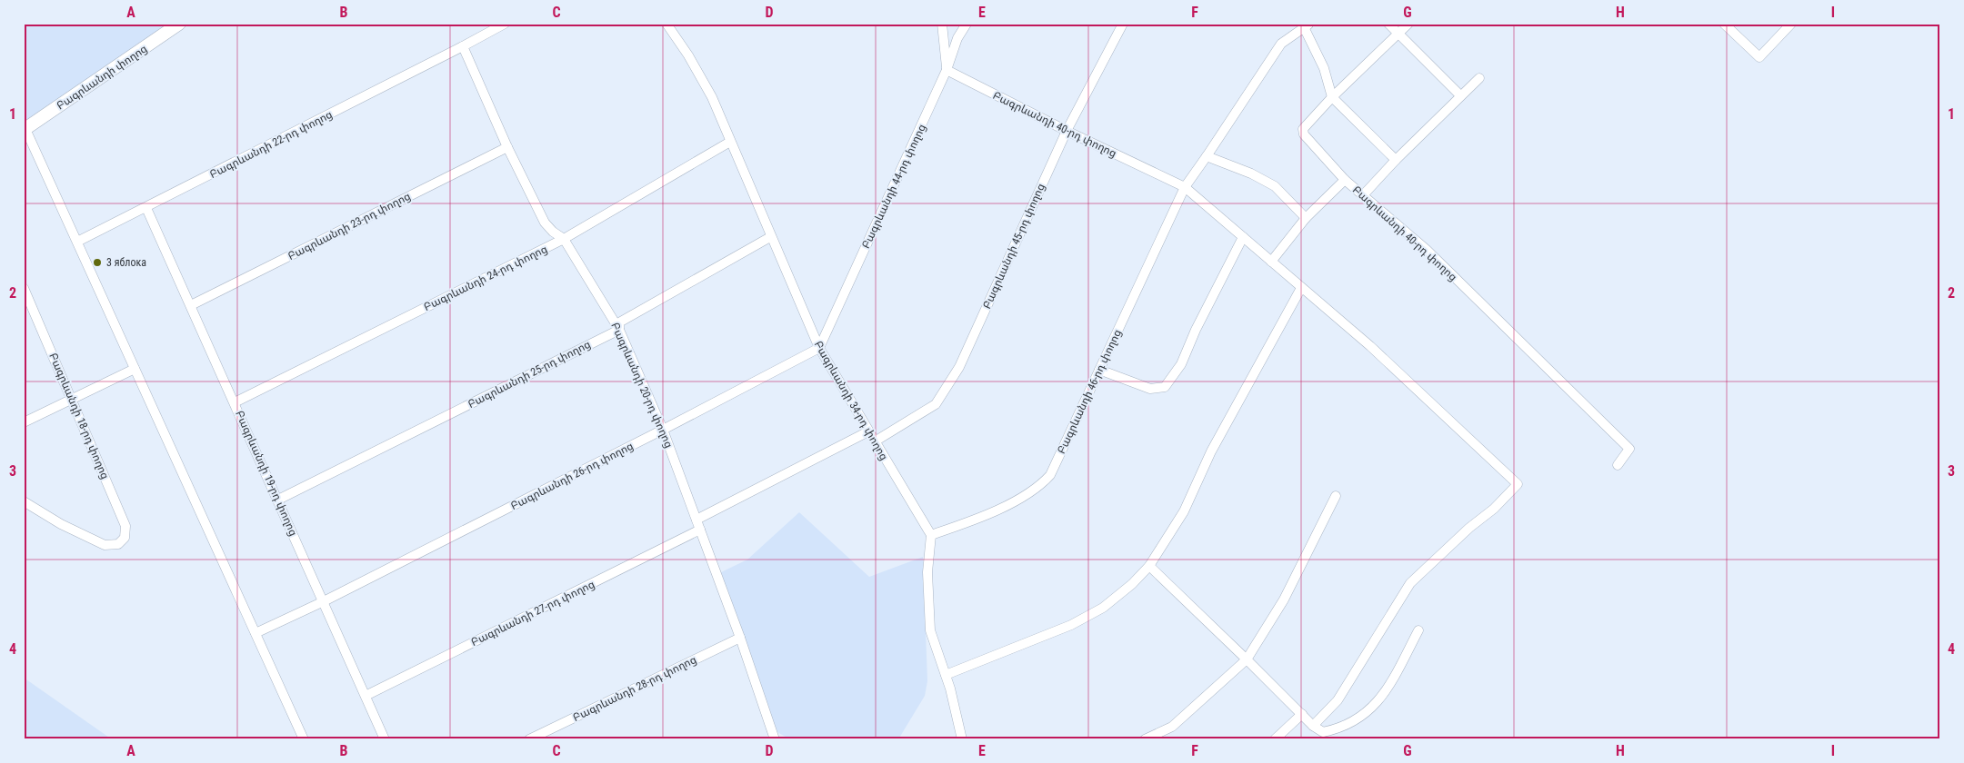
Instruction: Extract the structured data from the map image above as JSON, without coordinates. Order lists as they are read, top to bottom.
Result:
{
  "streets": {
    "main road": ["Բագրևանդի փողոց"],
    "street": [
      "Բագրևանդի 40-րդ փողոց",
      "Բագրևանդի 22-րդ փողոց",
      "Բագրևանդի 44-րդ փողոց",
      "Բագրևանդի 23-րդ փողոց",
      "Բագրևանդի 45-րդ փողոց",
      "Բագրևանդի 24-րդ փողոց",
      "Բագրևանդի 25-րդ փողոց",
      "Բագրևանդի 20-րդ փողոց",
      "Բագրևանդի 46-րդ փողոց",
      "Բագրևանդի 34-րդ փողոց",
      "Բագրևանդի 18-րդ փողոց",
      "Բագրևանդի 19-րդ փողոց",
      "Բագրևանդի 26-րդ փողոց",
      "Բագրևանդի 27-րդ փողոց",
      "Բագրևանդի 28-րդ փողոց"
    ]
  },
  "crossings": [
    ["Բագրևանդի 40-րդ փողոց", "Բագրևանդի 44-րդ փողոց"],
    ["Բագրևանդի 40-րդ փողոց", "Բագրևանդի 45-րդ փողոց"],
    ["Բագրևանդի 40-րդ փողոց", "Բագրևանդի 46-րդ փողոց"],
    ["Բագրևանդի 22-րդ փողոց", "Բագրևանդի 20-րդ փողոց"],
    ["Բագրևանդի 22-րդ փողոց", "Բագրևանդի 19-րդ փողոց"],
    ["Բագրևանդի 44-րդ փողոց", "Բագրևանդի 34-րդ փողոց"],
    ["Բագրևանդի 44-րդ փողոց", "Բագրևանդի 26-րդ փողոց"],
    ["Բագրևանդի 23-րդ փողոց", "Բագրևանդի 20-րդ փողոց"],
    ["Բագրևանդի 23-րդ փողոց", "Բագրևանդի 19-րդ փողոց"],
    ["Բագրևանդի 45-րդ փողոց", "Բագրևանդի 34-րդ փողոց"],
    ["Բագրևանդի 24-րդ փողոց", "Բագրևանդի 20-րդ փողոց"],
    ["Բագրևանդի 24-րդ փողոց", "Բագրևանդի 34-րդ փողոց"],
    ["Բագրևանդի 24-րդ փողոց", "Բագրևանդի 19-րդ փողոց"],
    ["Բագրևանդի 25-րդ փողոց", "Բագրևանդի 20-րդ փողոց"],
    ["Բագրևանդի 25-րդ փողոց", "Բագրևանդի 34-րդ փողոց"],
    ["Բագրևանդի 25-րդ փողոց", "Բագրևանդի 19-րդ փողոց"],
    ["Բագրևանդի 20-րդ փողոց", "Բագրևանդի 26-րդ փողոց"],
    ["Բագրևանդի 20-րդ փողոց", "Բագրևանդի 27-րդ փողոց"],
    ["Բագրևանդի 20-րդ փողոց", "Բագրևանդի 28-րդ փողոց"],
    ["Բագրևանդի 46-րդ փողոց", "Բագրևանդի 34-րդ փողոց"],
    ["Բագրևանդի 34-րդ փողոց", "Բագրևանդի 26-րդ փողոց"],
    ["Բագրևանդի 19-րդ փողոց", "Բագրևանդի 26-րդ փողոց"],
    ["Բագրևանդի 19-րդ փողոց", "Բագրևանդի 27-րդ փողոց"]
  ],
  "places": ["3 яблока"],
  "grid": {
    "columns": [
      "A",
      "B",
      "C",
      "D",
      "E",
      "F",
      "G",
      "H",
      "I"
    ],
    "rows": [
      "1",
      "2",
      "3",
      "4"
    ]
  }
}
